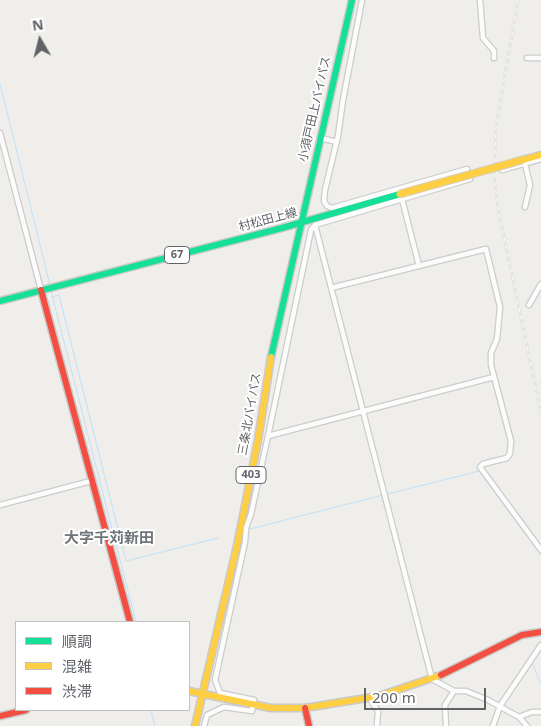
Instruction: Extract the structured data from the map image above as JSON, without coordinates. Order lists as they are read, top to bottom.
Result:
{
  "streets": {
    "main road": [
      "小須戸田上バイパス",
      "村松田上線",
      "67",
      "三条北バイパス",
      "403"
    ]
  },
  "crossings": [
    ["小須戸田上バイパス", "村松田上線"],
    ["小須戸田上バイパス", "三条北バイパス"],
    ["村松田上線", "三条北バイパス"]
  ],
  "districts": ["大字千苅新田"],
  "legend": ["順調", "混雑", "渋滞"],
  "scale_bar": "200 m",
  "north": "top"
}
